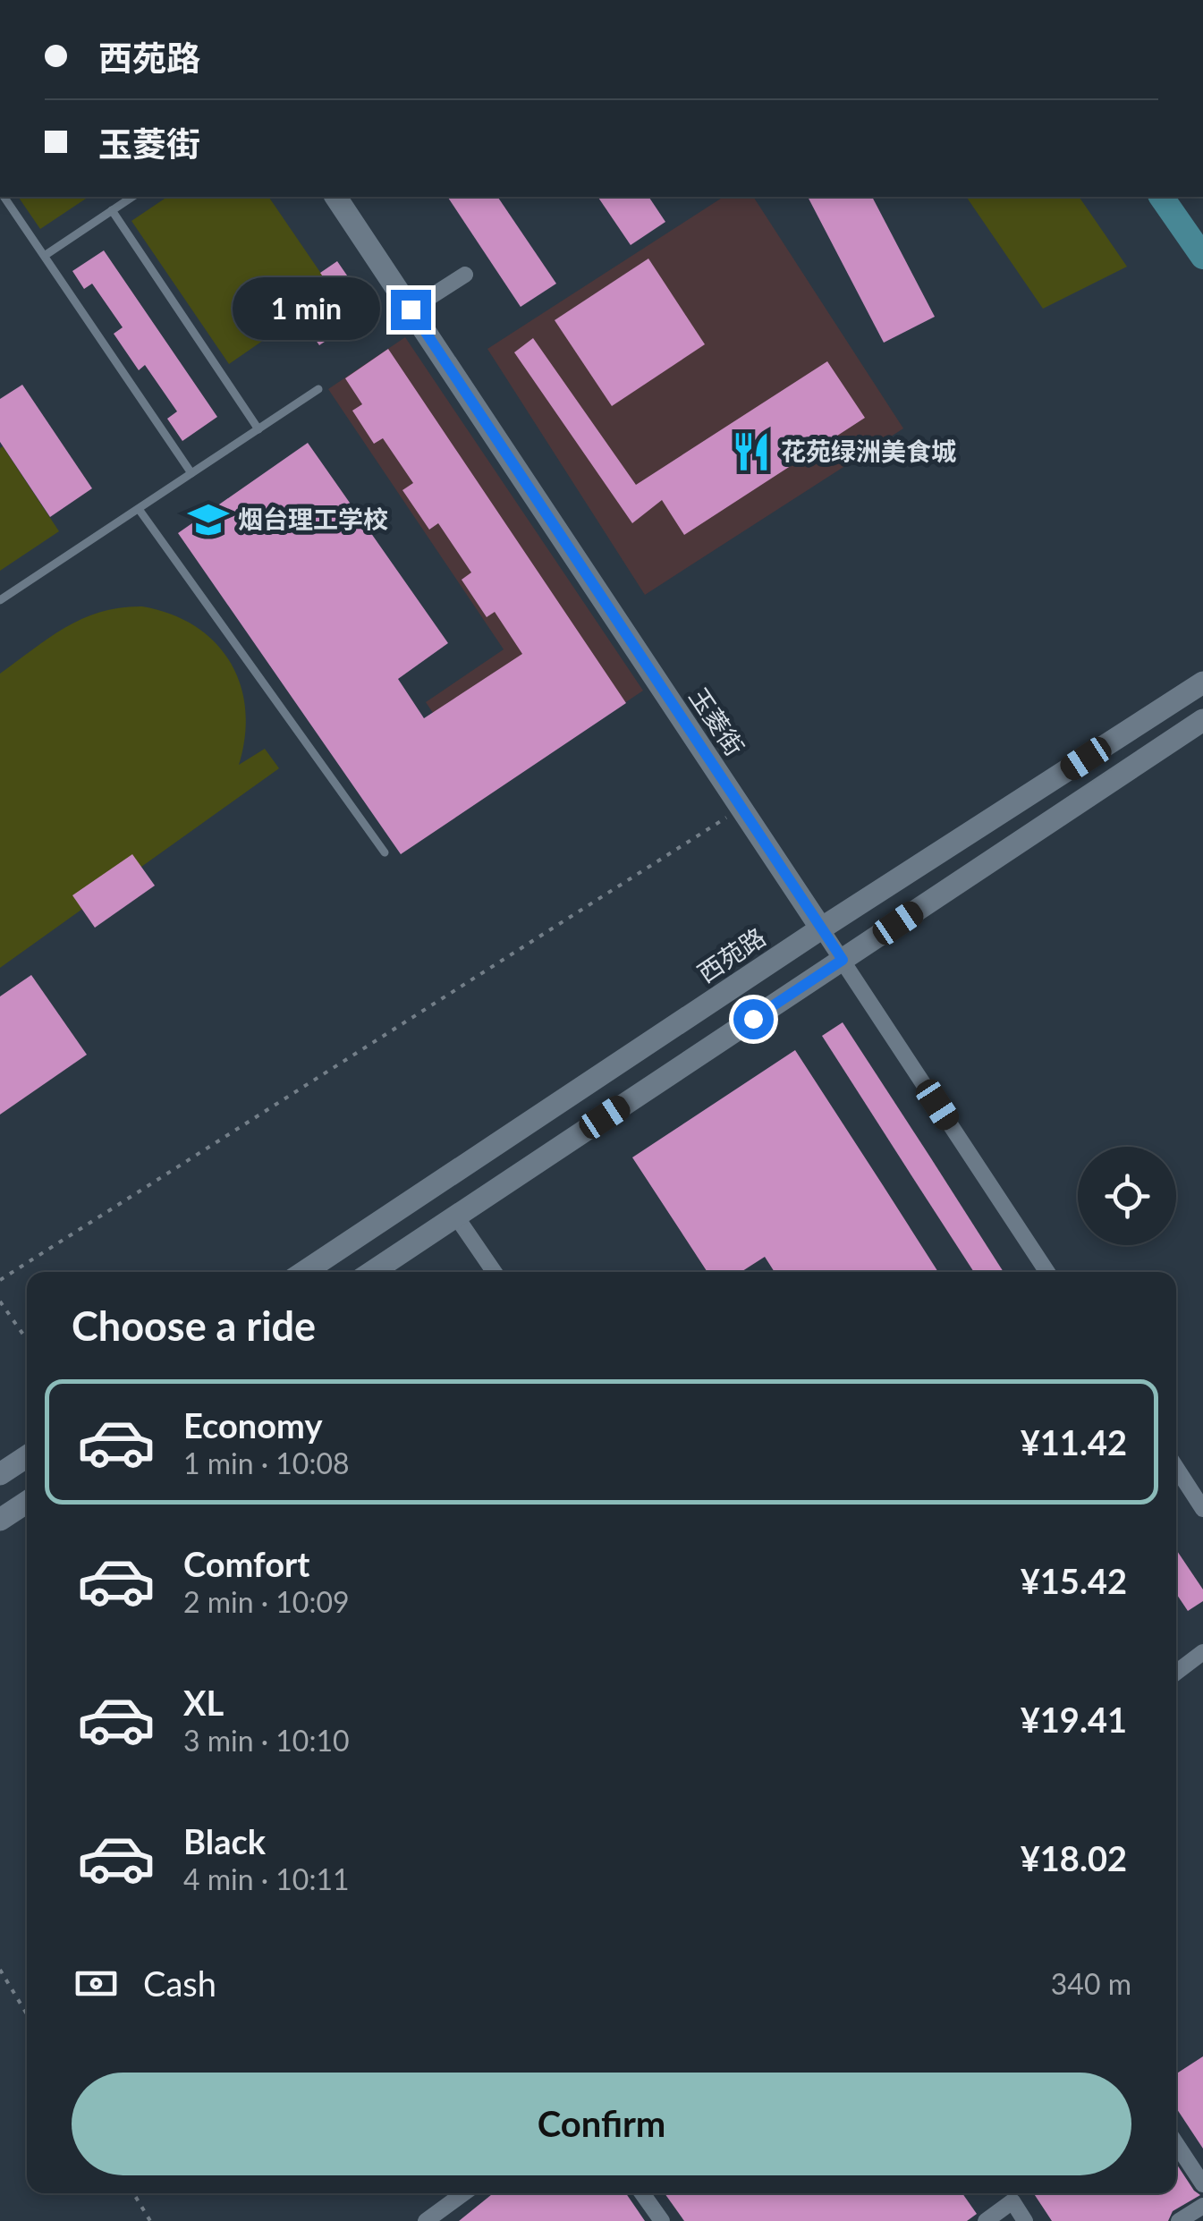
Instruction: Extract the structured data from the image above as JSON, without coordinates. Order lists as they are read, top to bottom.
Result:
{
  "streets": {
    "main road": ["玉菱街", "西苑路"]
  },
  "crossings": [
    ["玉菱街", "西苑路"]
  ],
  "places": {
    "restaurant": ["花苑绿洲美食城"],
    "school or university": ["烟台理工学校"]
  },
  "page": {
    "banner": ["西苑路", "玉菱街"],
    "bubble": "1 min",
    "heading": "Choose a ride",
    "list": [
      {
        "name": "Economy",
        "note": "1 min · 10:08",
        "value": "¥11.42"
      },
      {
        "name": "Comfort",
        "note": "2 min · 10:09",
        "value": "¥15.42"
      },
      {
        "name": "XL",
        "note": "3 min · 10:10",
        "value": "¥19.41"
      },
      {
        "name": "Black",
        "note": "4 min · 10:11",
        "value": "¥18.02"
      }
    ],
    "pay": ["Cash", "340 m"],
    "buttons": "Confirm"
  }
}
